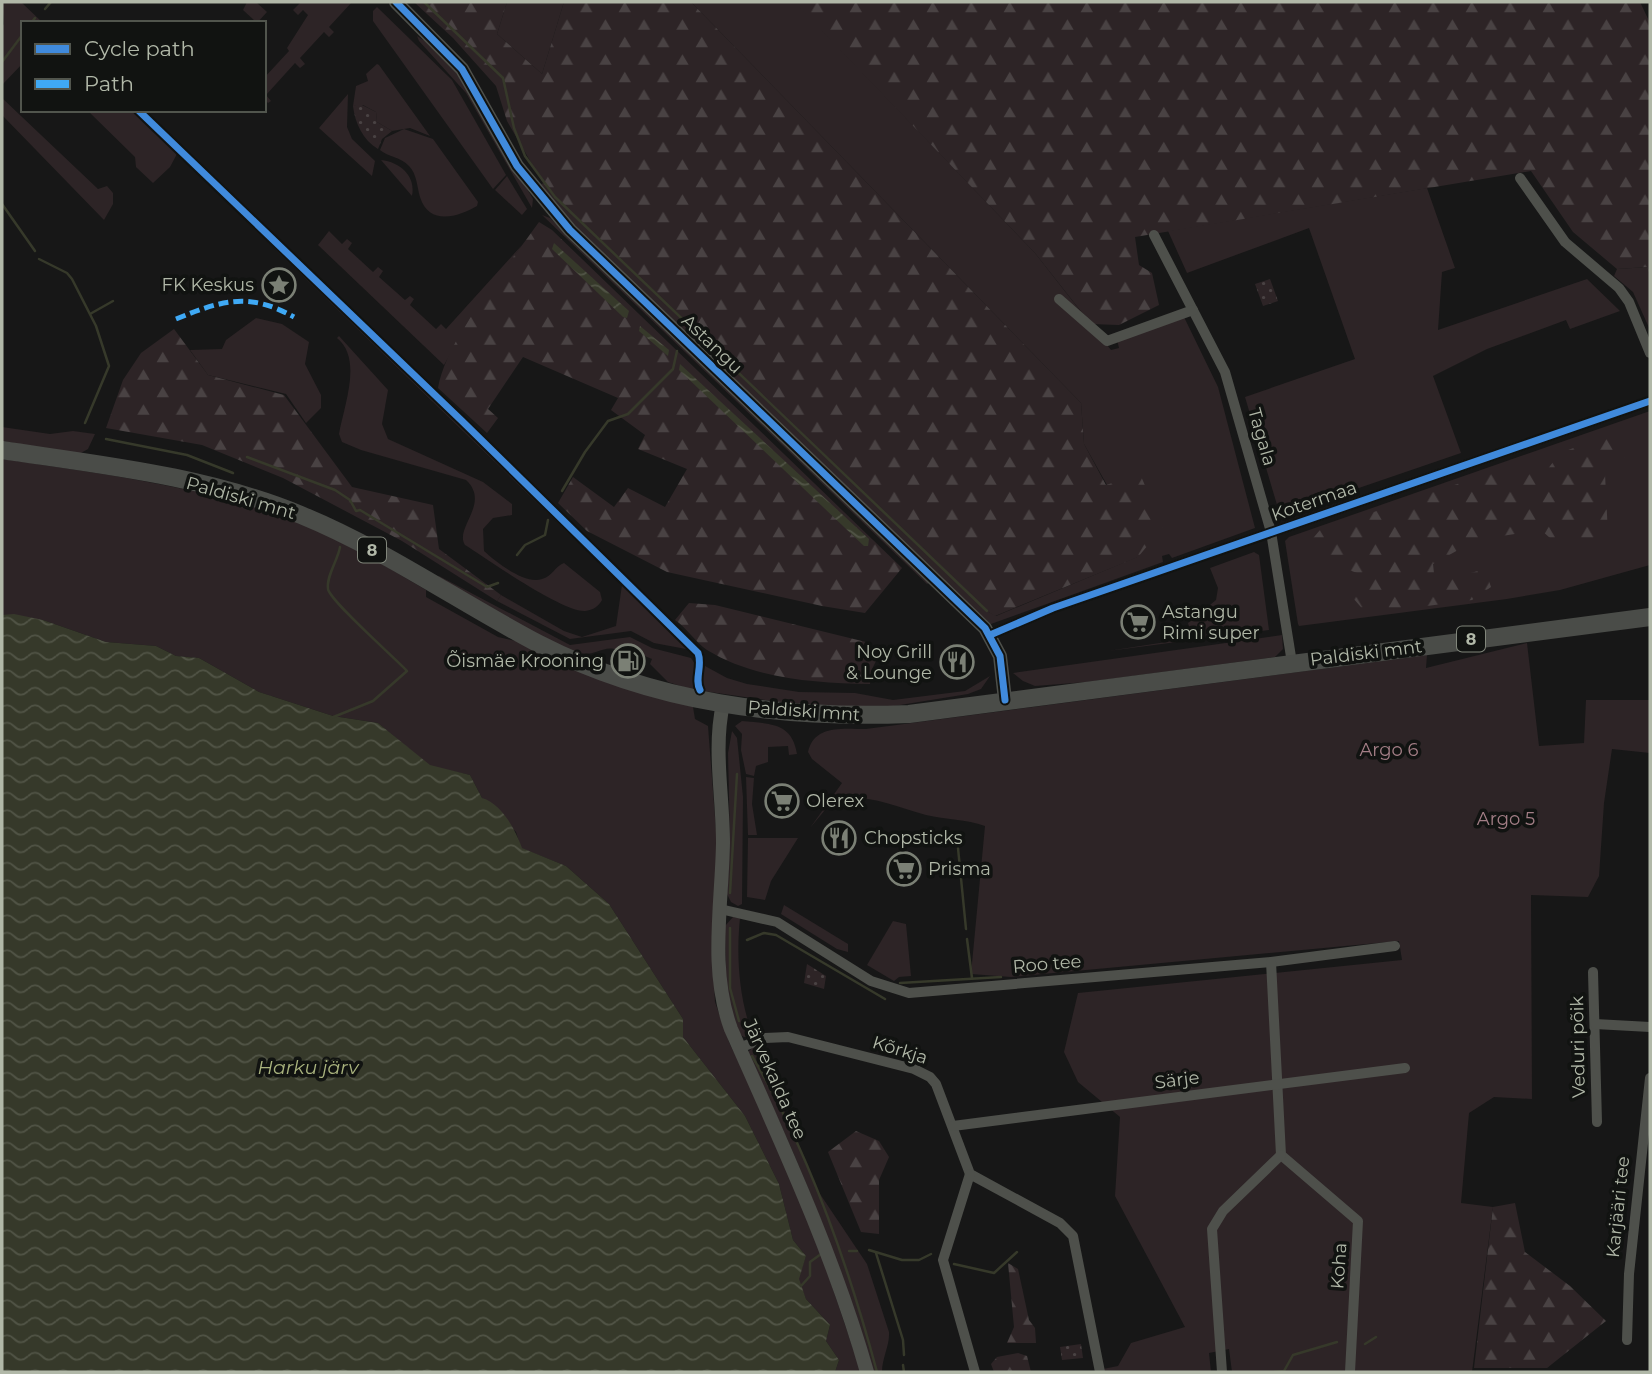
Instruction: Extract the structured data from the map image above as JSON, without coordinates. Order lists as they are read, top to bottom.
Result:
{
  "streets": {
    "main road": ["Paldiski mnt", "8"],
    "street": [
      "Astangu",
      "Tagala",
      "Kotermaa",
      "Roo tee",
      "Veduri põik",
      "Kõrkja",
      "Järvekalda tee",
      "Särje",
      "Karjääri tee",
      "Koha"
    ]
  },
  "crossings": [
    ["Astangu", "Paldiski mnt"],
    ["Astangu", "Kotermaa"],
    ["Tagala", "Paldiski mnt"],
    ["Tagala", "Kotermaa"],
    ["Paldiski mnt", "Järvekalda tee"],
    ["Roo tee", "Järvekalda tee"],
    ["Kõrkja", "Järvekalda tee"],
    ["Kõrkja", "Särje"]
  ],
  "water": ["Harku järv"],
  "parks": ["Argo 6", "Argo 5"],
  "places": {
    "place": ["FK Keskus"],
    "supermarket": ["Astangu Rimi super", "Olerex", "Prisma"],
    "fuel station": ["Õismäe Krooning"],
    "restaurant": ["Noy Grill & Lounge", "Chopsticks"]
  },
  "legend": ["Cycle path", "Path"]
}
